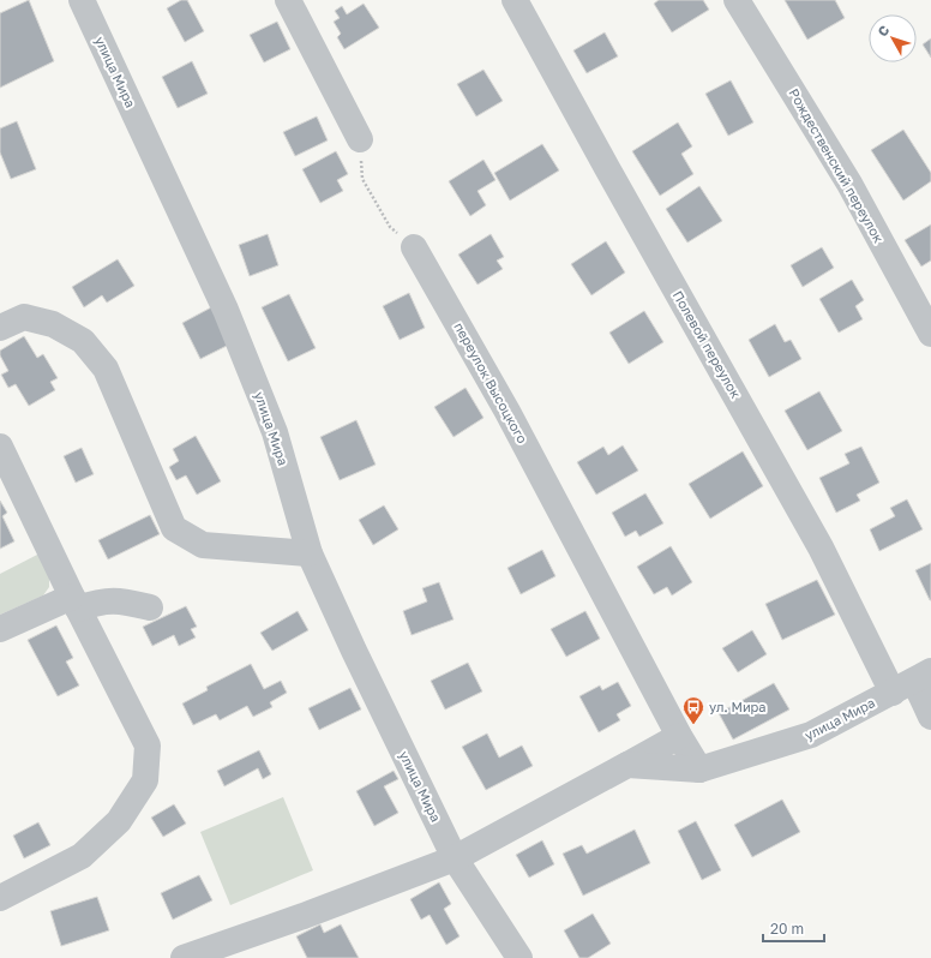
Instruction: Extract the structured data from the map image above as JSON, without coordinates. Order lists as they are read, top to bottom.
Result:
{
  "streets": {
    "street": [
      "улица Мира",
      "Рождественский переулок",
      "Полевой переулок",
      "переулок Высоцкого"
    ]
  },
  "crossings": [
    ["улица Мира", "Полевой переулок"],
    ["улица Мира", "переулок Высоцкого"]
  ],
  "places": {
    "bus stop": ["ул. Мира"]
  },
  "scale_bar": "20 m",
  "north": "top left"
}
